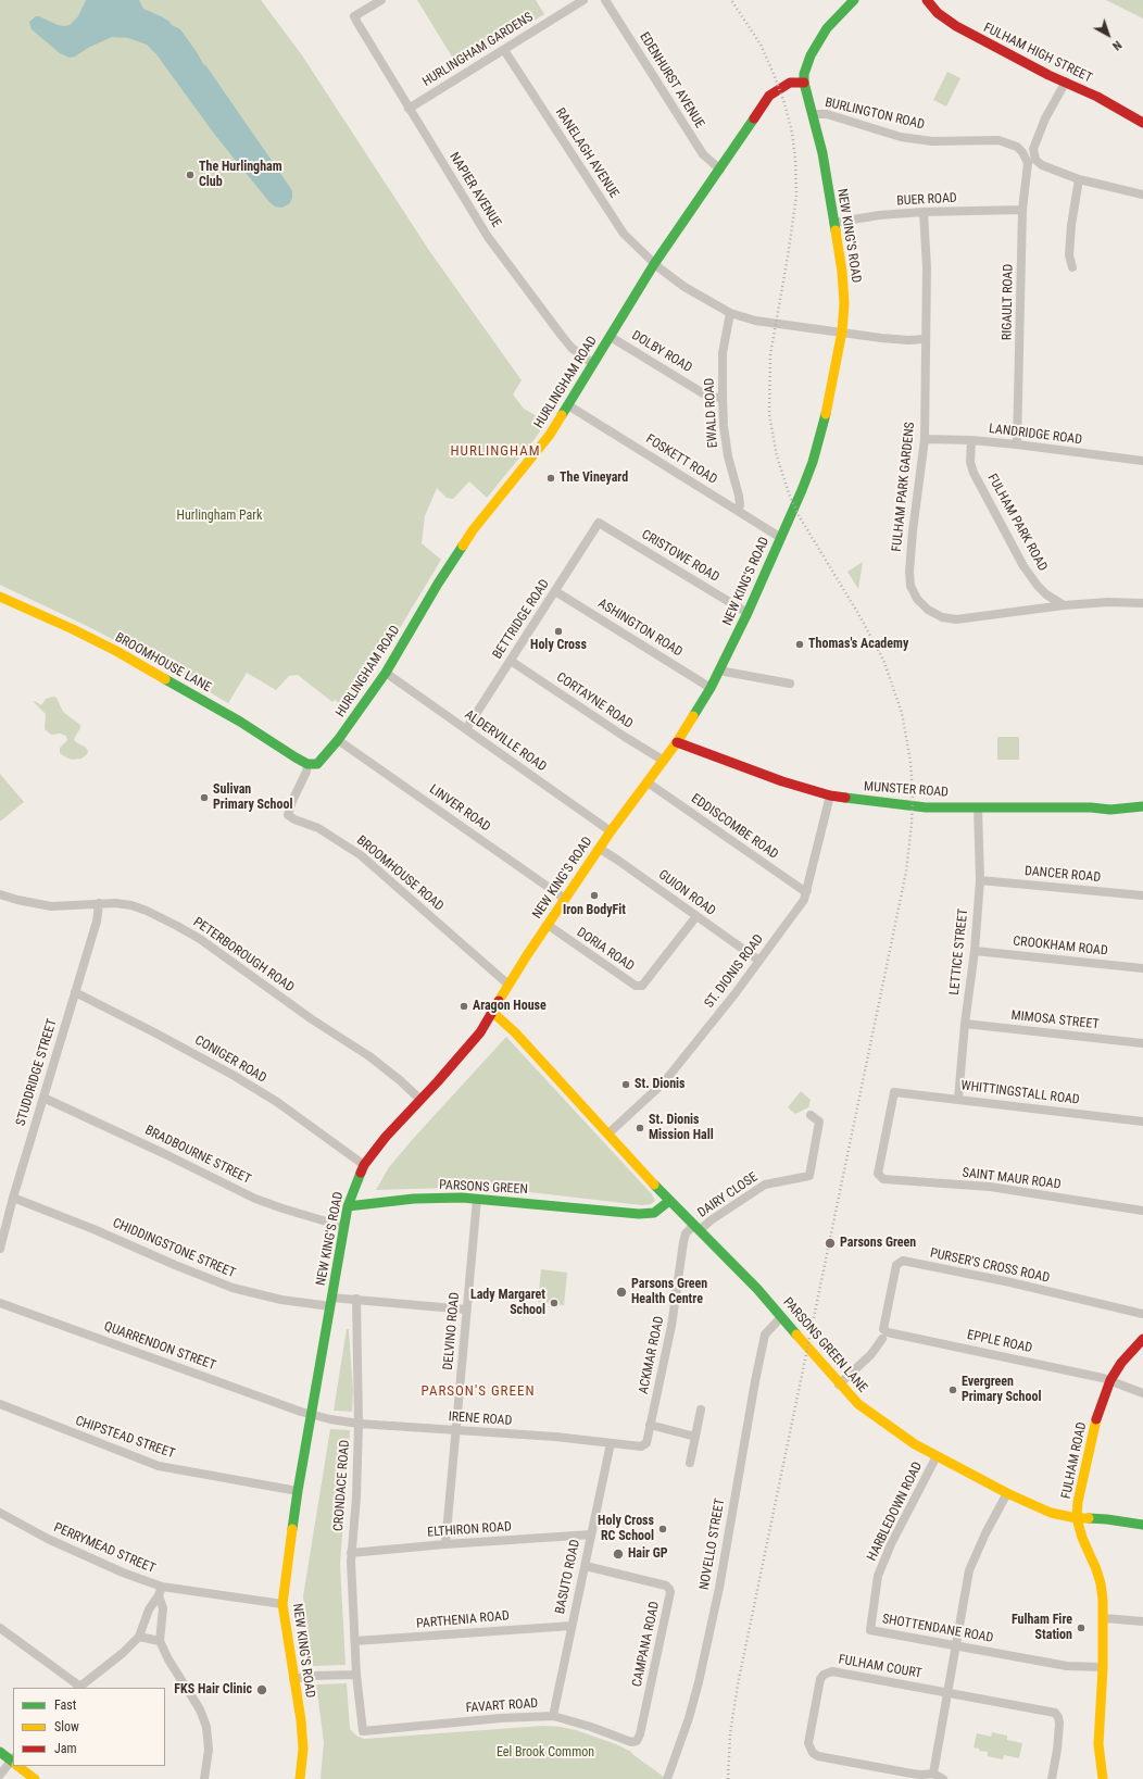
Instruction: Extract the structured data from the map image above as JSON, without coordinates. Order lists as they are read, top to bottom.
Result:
{
  "streets": {
    "street": [
      "HURLINGHAM GARDENS",
      "FULHAM HIGH STREET",
      "EDENHURST AVENUE",
      "BURLINGTON ROAD",
      "RANELAGH AVENUE",
      "NAPIER AVENUE",
      "BUER ROAD",
      "NEW KING'S ROAD",
      "RIGAULT ROAD",
      "DOLBY ROAD",
      "HURLINGHAM ROAD",
      "EWALD ROAD",
      "LANDRIDGE ROAD",
      "FOSKETT ROAD",
      "FULHAM PARK GARDENS",
      "FULHAM PARK ROAD",
      "CRISTOWE ROAD",
      "BETTRIDGE ROAD",
      "ASHINGTON ROAD",
      "BROOMHOUSE LANE",
      "CORTAYNE ROAD",
      "ALDERVILLE ROAD",
      "MUNSTER ROAD",
      "LINVER ROAD",
      "EDDISCOMBE ROAD",
      "BROOMHOUSE ROAD",
      "DANCER ROAD",
      "GUION ROAD",
      "CROOKHAM ROAD",
      "DORIA ROAD",
      "LETTICE STREET",
      "PETERBOROUGH ROAD",
      "ST. DIONIS ROAD",
      "MIMOSA STREET",
      "CONIGER ROAD",
      "STUDDRIDGE STREET",
      "WHITTINGSTALL ROAD",
      "BRADBOURNE STREET",
      "SAINT MAUR ROAD",
      "PARSONS GREEN",
      "DAIRY CLOSE",
      "CHIDDINGSTONE STREET",
      "PURSER'S CROSS ROAD",
      "DELVINO ROAD",
      "EPPLE ROAD",
      "PARSONS GREEN LANE",
      "QUARRENDON STREET",
      "ACKMAR ROAD",
      "IRENE ROAD",
      "CHIPSTEAD STREET",
      "FULHAM ROAD",
      "CRONDACE ROAD",
      "HARBLEDOWN ROAD",
      "ELTHIRON ROAD",
      "NOVELLO STREET",
      "PERRYMEAD STREET",
      "BASUTO ROAD",
      "PARTHENIA ROAD",
      "SHOTTENDANE ROAD",
      "CAMPANA ROAD",
      "FULHAM COURT",
      "FAVART ROAD"
    ]
  },
  "crossings": [
    ["HURLINGHAM GARDENS", "RANELAGH AVENUE"],
    ["HURLINGHAM GARDENS", "NAPIER AVENUE"],
    ["FULHAM HIGH STREET", "RIGAULT ROAD"],
    ["EDENHURST AVENUE", "HURLINGHAM ROAD"],
    ["BURLINGTON ROAD", "NEW KING'S ROAD"],
    ["BURLINGTON ROAD", "RIGAULT ROAD"],
    ["RANELAGH AVENUE", "NEW KING'S ROAD"],
    ["RANELAGH AVENUE", "HURLINGHAM ROAD"],
    ["RANELAGH AVENUE", "EWALD ROAD"],
    ["RANELAGH AVENUE", "FULHAM PARK GARDENS"],
    ["NAPIER AVENUE", "HURLINGHAM ROAD"],
    ["BUER ROAD", "NEW KING'S ROAD"],
    ["BUER ROAD", "RIGAULT ROAD"],
    ["BUER ROAD", "FULHAM PARK GARDENS"],
    ["NEW KING'S ROAD", "HURLINGHAM ROAD"],
    ["NEW KING'S ROAD", "FOSKETT ROAD"],
    ["NEW KING'S ROAD", "CRISTOWE ROAD"],
    ["NEW KING'S ROAD", "ASHINGTON ROAD"],
    ["NEW KING'S ROAD", "CORTAYNE ROAD"],
    ["NEW KING'S ROAD", "ALDERVILLE ROAD"],
    ["NEW KING'S ROAD", "MUNSTER ROAD"],
    ["NEW KING'S ROAD", "LINVER ROAD"],
    ["NEW KING'S ROAD", "EDDISCOMBE ROAD"],
    ["NEW KING'S ROAD", "BROOMHOUSE ROAD"],
    ["NEW KING'S ROAD", "GUION ROAD"],
    ["NEW KING'S ROAD", "DORIA ROAD"],
    ["NEW KING'S ROAD", "PETERBOROUGH ROAD"],
    ["NEW KING'S ROAD", "CONIGER ROAD"],
    ["NEW KING'S ROAD", "BRADBOURNE STREET"],
    ["NEW KING'S ROAD", "PARSONS GREEN"],
    ["NEW KING'S ROAD", "CHIDDINGSTONE STREET"],
    ["NEW KING'S ROAD", "QUARRENDON STREET"],
    ["NEW KING'S ROAD", "IRENE ROAD"],
    ["NEW KING'S ROAD", "CHIPSTEAD STREET"],
    ["NEW KING'S ROAD", "PERRYMEAD STREET"],
    ["RIGAULT ROAD", "LANDRIDGE ROAD"],
    ["DOLBY ROAD", "HURLINGHAM ROAD"],
    ["DOLBY ROAD", "EWALD ROAD"],
    ["HURLINGHAM ROAD", "FOSKETT ROAD"],
    ["HURLINGHAM ROAD", "BROOMHOUSE LANE"],
    ["HURLINGHAM ROAD", "ALDERVILLE ROAD"],
    ["HURLINGHAM ROAD", "LINVER ROAD"],
    ["HURLINGHAM ROAD", "BROOMHOUSE ROAD"],
    ["EWALD ROAD", "FOSKETT ROAD"],
    ["LANDRIDGE ROAD", "FULHAM PARK GARDENS"],
    ["LANDRIDGE ROAD", "FULHAM PARK ROAD"],
    ["FULHAM PARK GARDENS", "FULHAM PARK ROAD"],
    ["CRISTOWE ROAD", "BETTRIDGE ROAD"],
    ["BETTRIDGE ROAD", "ASHINGTON ROAD"],
    ["BETTRIDGE ROAD", "CORTAYNE ROAD"],
    ["BETTRIDGE ROAD", "ALDERVILLE ROAD"],
    ["BROOMHOUSE LANE", "BROOMHOUSE ROAD"],
    ["MUNSTER ROAD", "LETTICE STREET"],
    ["MUNSTER ROAD", "ST. DIONIS ROAD"],
    ["EDDISCOMBE ROAD", "ST. DIONIS ROAD"],
    ["DANCER ROAD", "LETTICE STREET"],
    ["GUION ROAD", "DORIA ROAD"],
    ["GUION ROAD", "ST. DIONIS ROAD"],
    ["CROOKHAM ROAD", "LETTICE STREET"],
    ["LETTICE STREET", "MIMOSA STREET"],
    ["LETTICE STREET", "WHITTINGSTALL ROAD"],
    ["PETERBOROUGH ROAD", "STUDDRIDGE STREET"],
    ["CONIGER ROAD", "STUDDRIDGE STREET"],
    ["STUDDRIDGE STREET", "BRADBOURNE STREET"],
    ["STUDDRIDGE STREET", "CHIDDINGSTONE STREET"],
    ["WHITTINGSTALL ROAD", "SAINT MAUR ROAD"],
    ["PARSONS GREEN", "DELVINO ROAD"],
    ["PARSONS GREEN", "PARSONS GREEN LANE"],
    ["DAIRY CLOSE", "PARSONS GREEN LANE"],
    ["DAIRY CLOSE", "ACKMAR ROAD"],
    ["CHIDDINGSTONE STREET", "DELVINO ROAD"],
    ["CHIDDINGSTONE STREET", "CRONDACE ROAD"],
    ["PURSER'S CROSS ROAD", "EPPLE ROAD"],
    ["PURSER'S CROSS ROAD", "PARSONS GREEN LANE"],
    ["DELVINO ROAD", "IRENE ROAD"],
    ["DELVINO ROAD", "ELTHIRON ROAD"],
    ["EPPLE ROAD", "FULHAM ROAD"],
    ["PARSONS GREEN LANE", "ACKMAR ROAD"],
    ["PARSONS GREEN LANE", "FULHAM ROAD"],
    ["PARSONS GREEN LANE", "HARBLEDOWN ROAD"],
    ["PARSONS GREEN LANE", "NOVELLO STREET"],
    ["QUARRENDON STREET", "IRENE ROAD"],
    ["ACKMAR ROAD", "IRENE ROAD"],
    ["IRENE ROAD", "CRONDACE ROAD"],
    ["IRENE ROAD", "BASUTO ROAD"],
    ["FULHAM ROAD", "SHOTTENDANE ROAD"],
    ["CRONDACE ROAD", "ELTHIRON ROAD"],
    ["CRONDACE ROAD", "PARTHENIA ROAD"],
    ["CRONDACE ROAD", "FAVART ROAD"],
    ["HARBLEDOWN ROAD", "SHOTTENDANE ROAD"],
    ["ELTHIRON ROAD", "BASUTO ROAD"],
    ["BASUTO ROAD", "PARTHENIA ROAD"],
    ["BASUTO ROAD", "CAMPANA ROAD"],
    ["BASUTO ROAD", "FAVART ROAD"],
    ["CAMPANA ROAD", "FAVART ROAD"]
  ],
  "districts": ["HURLINGHAM", "PARSON'S GREEN"],
  "parks": ["Hurlingham Park", "Eel Brook Common"],
  "places": [
    "The Hurlingham Club",
    "The Vineyard",
    "Holy Cross",
    "Thomas's Academy",
    "Sulivan Primary School",
    "Iron BodyFit",
    "Aragon House",
    "St. Dionis",
    "St. Dionis Mission Hall",
    "Parsons Green",
    "Parsons Green Health Centre",
    "Lady Margaret School",
    "Evergreen Primary School",
    "Holy Cross RC School",
    "Hair GP",
    "Fulham Fire Station",
    "FKS Hair Clinic"
  ],
  "legend": ["Fast", "Slow", "Jam"],
  "north": "bottom right"
}
